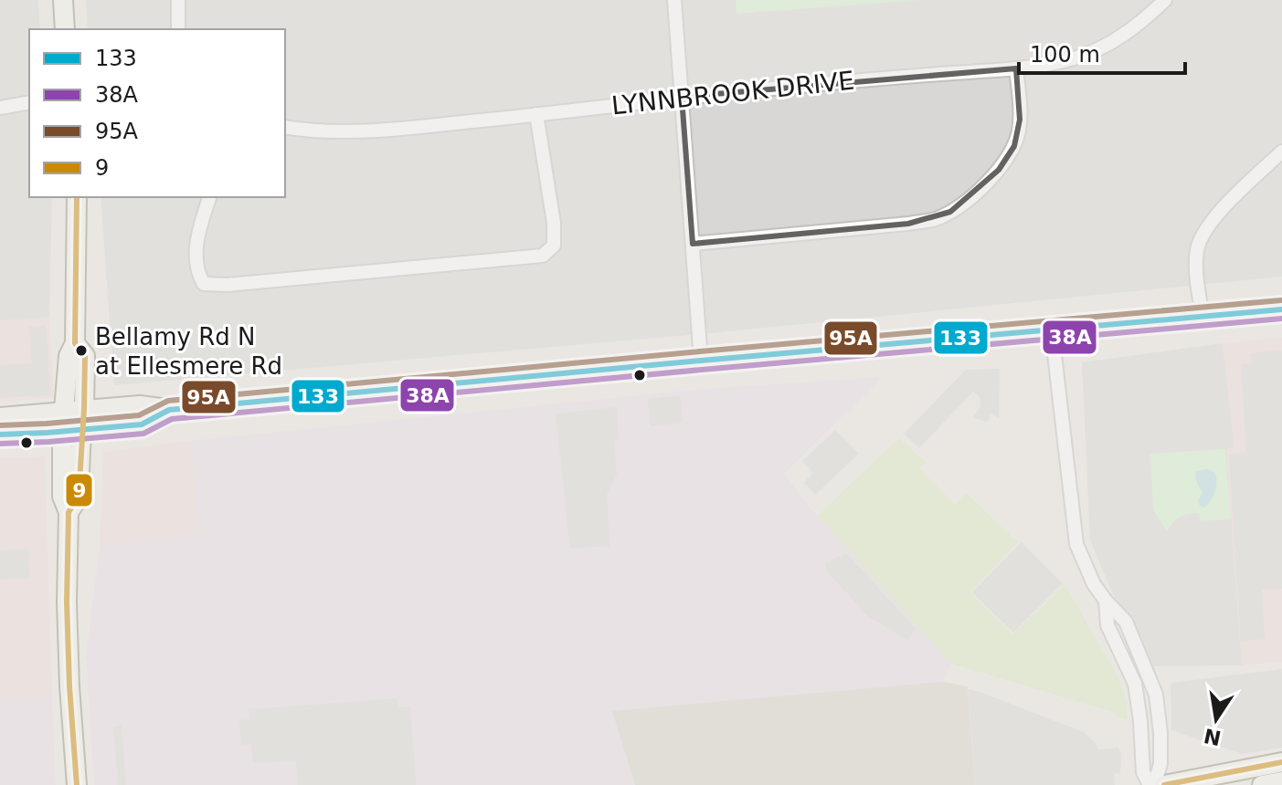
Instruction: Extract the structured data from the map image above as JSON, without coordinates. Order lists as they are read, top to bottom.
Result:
{
  "streets": {
    "street": ["LYNNBROOK DRIVE"]
  },
  "places": ["Bellamy Rd N at Ellesmere Rd"],
  "lines": [
    "transit line 9",
    "transit line 95A",
    "transit line 133",
    "transit line 38A"
  ],
  "legend": [
    "133",
    "38A",
    "95A",
    "9"
  ],
  "scale_bar": "100 m",
  "north": "bottom"
}
